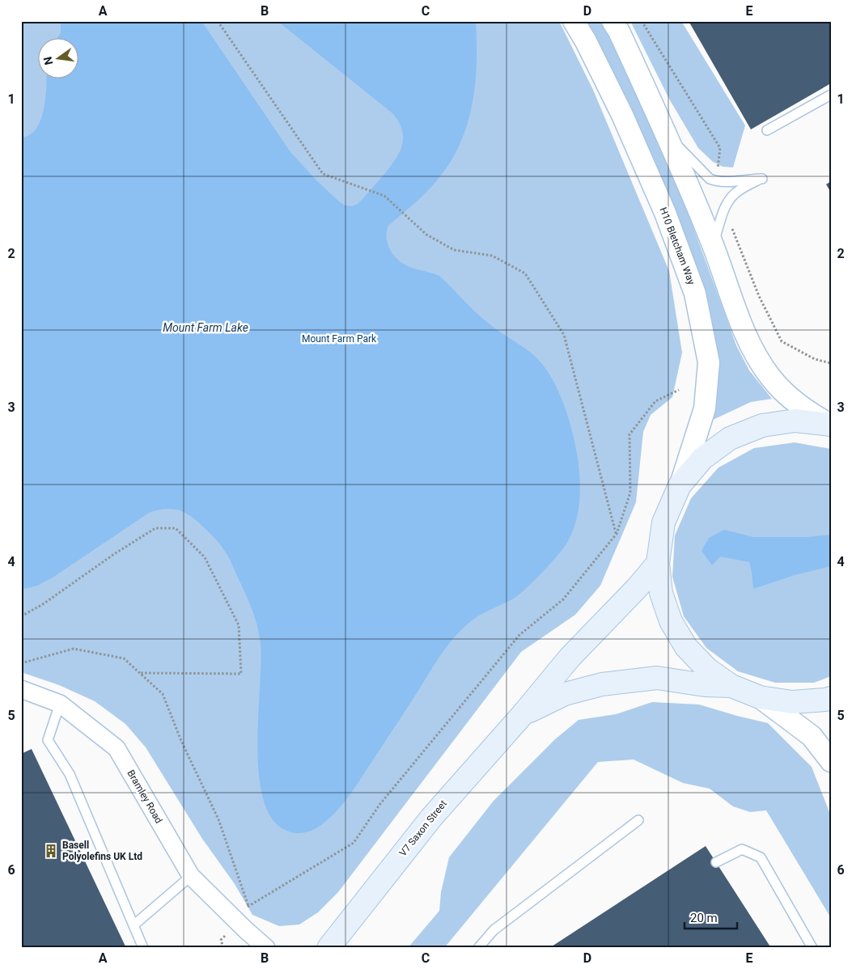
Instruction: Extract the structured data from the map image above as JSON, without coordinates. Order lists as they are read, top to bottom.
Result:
{
  "streets": {
    "main road": ["V7 Saxon Street"],
    "street": ["H10 Bletcham Way", "Bramley Road"]
  },
  "water": ["Mount Farm Lake"],
  "parks": ["Mount Farm Park"],
  "places": {
    "building": ["Basell Polyolefins UK Ltd"]
  },
  "scale_bar": "20 m",
  "north": "left",
  "grid": {
    "columns": [
      "A",
      "B",
      "C",
      "D",
      "E"
    ],
    "rows": [
      "1",
      "2",
      "3",
      "4",
      "5",
      "6"
    ]
  }
}
